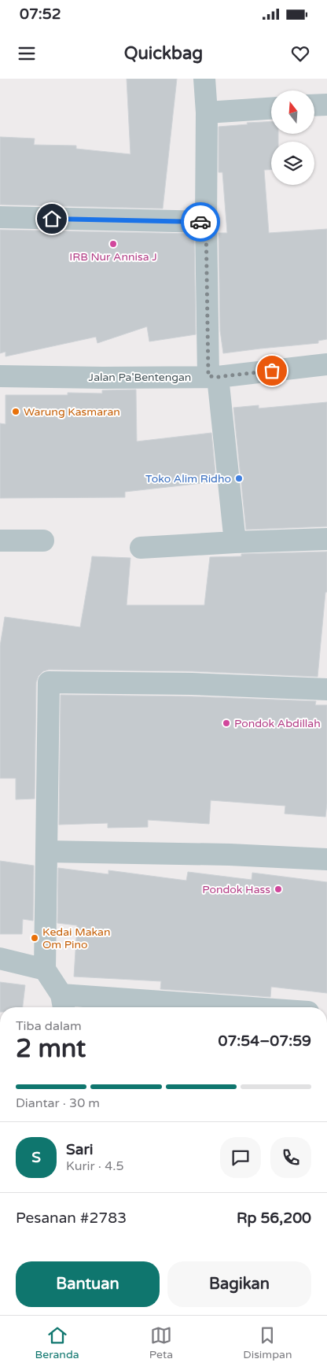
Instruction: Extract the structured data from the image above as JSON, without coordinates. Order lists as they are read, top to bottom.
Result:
{
  "streets": {
    "street": ["Jalan Pa'Bentengan"]
  },
  "places": [
    "IRB Nur Annisa J",
    "Warung Kasmaran",
    "Toko Alim Ridho",
    "Pondok Abdillah",
    "Pondok Hass",
    "Kedai Makan Om Pino"
  ],
  "north": "top",
  "page": {
    "status": "07:52",
    "header": "Quickbag",
    "heading": ["2 mnt", "Tiba dalam", "07:54–07:59"],
    "panel": [
      "Sari",
      "Kurir · 4.5",
      "Pesanan #2783",
      "Rp 56,200"
    ],
    "bar": "Diantar · 30 m",
    "round": "S",
    "buttons": ["Bantuan", "Bagikan"],
    "tabs": ["Beranda", "Peta", "Disimpan"]
  }
}
